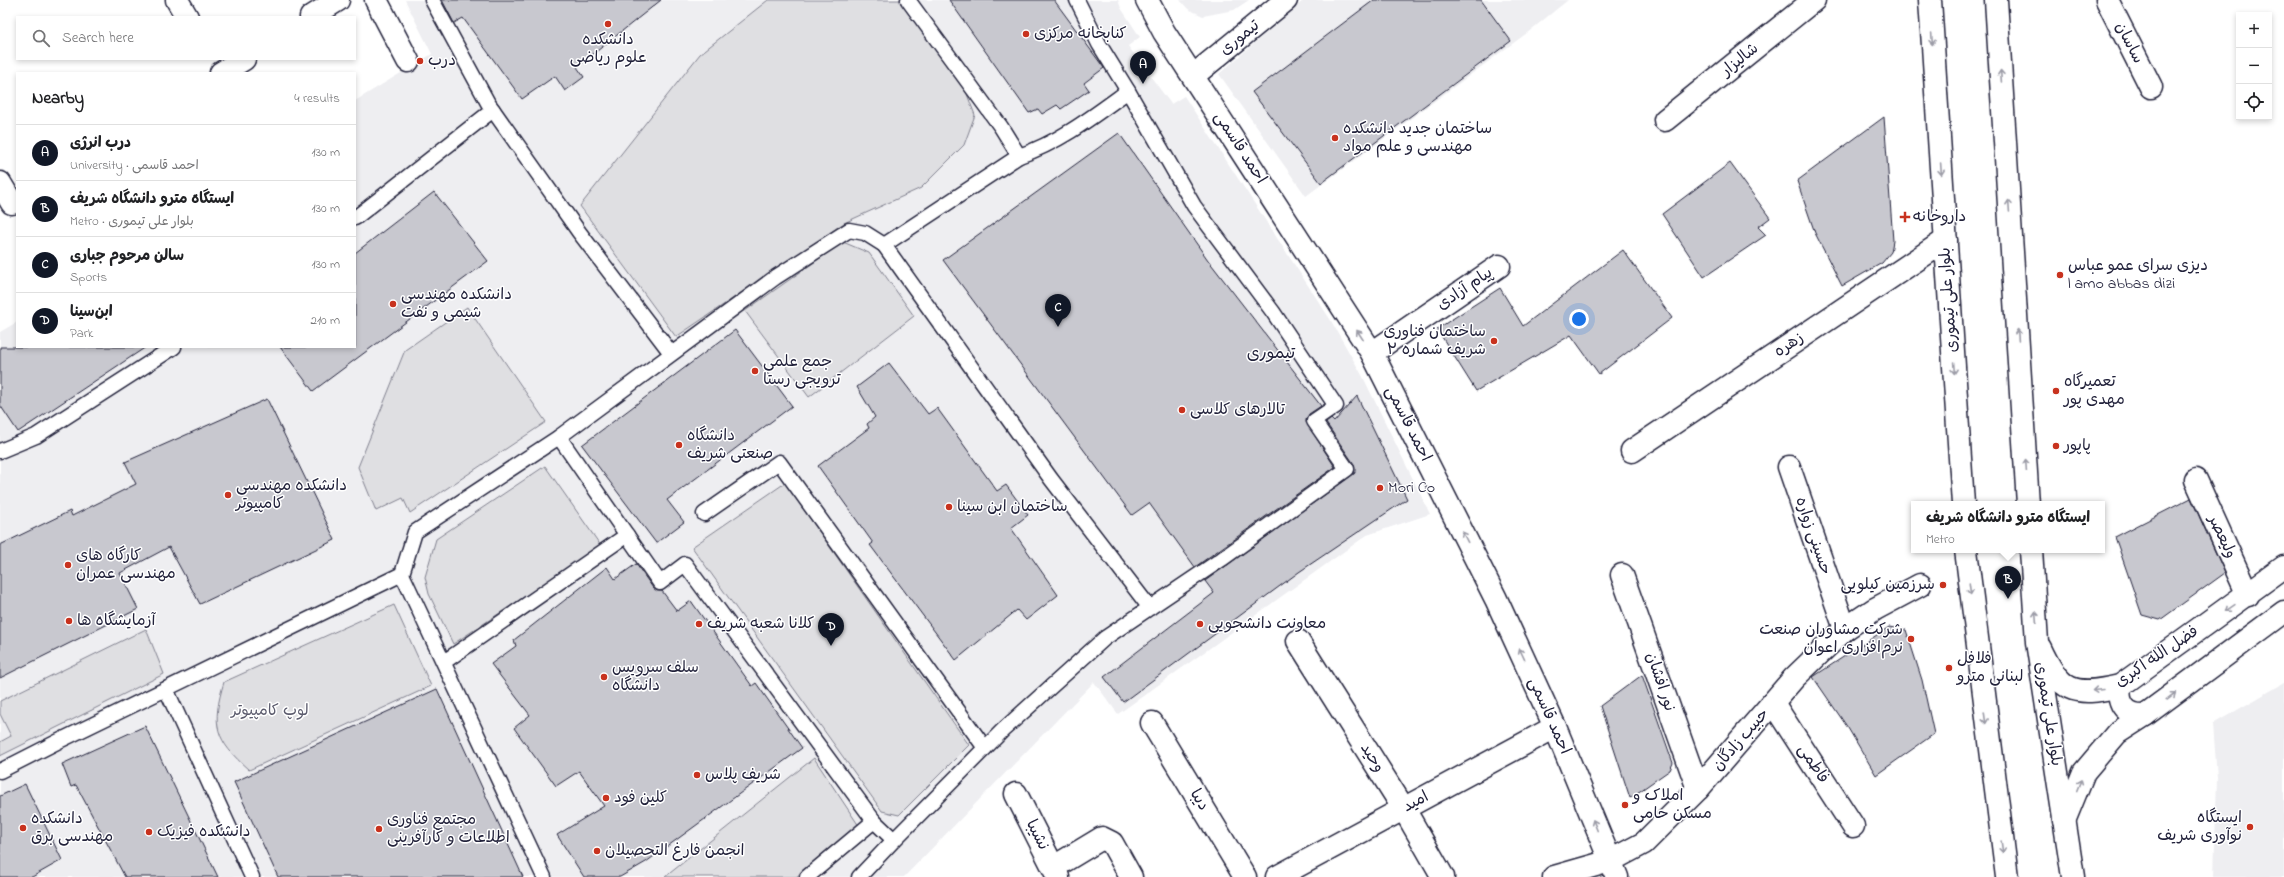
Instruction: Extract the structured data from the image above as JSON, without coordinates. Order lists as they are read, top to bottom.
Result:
{
  "streets": {
    "street": [
      "تیموری",
      "ساسان",
      "شالیزار",
      "احمد قاسمی",
      "پیام آزادی",
      "بلوار علی تیموری",
      "زهره",
      "حسینی زواره",
      "ولیعصر",
      "فضل الله اکبری",
      "نور افشان",
      "حبیب زادگان",
      "وحید",
      "فاطمی",
      "دیبا",
      "امید",
      "نشیبا"
    ]
  },
  "crossings": [
    ["تیموری", "احمد قاسمی"],
    ["احمد قاسمی", "پیام آزادی"],
    ["احمد قاسمی", "حبیب زادگان"],
    ["احمد قاسمی", "امید"],
    ["بلوار علی تیموری", "زهره"],
    ["بلوار علی تیموری", "فضل الله اکبری"],
    ["حسینی زواره", "حبیب زادگان"],
    ["ولیعصر", "فضل الله اکبری"],
    ["نور افشان", "حبیب زادگان"],
    ["حبیب زادگان", "فاطمی"],
    ["وحید", "امید"]
  ],
  "one_way": ["احمد قاسمی"],
  "districts": ["تیموری"],
  "parks": ["لوپ کامپیوتر"],
  "places": {
    "other": [
      "دانشکده علوم ریاضی",
      "کنابخانه مرکزی",
      "درب",
      "ساختمان جدید دانشکده مهندسی و علم مواد",
      "دیزی سرای عمو عباس | amo abbas dizi",
      "دانشکده مهندسی شیمی و نفت",
      "ساختمان فناوری شریف شماره ۲",
      "جمع علمی ترویجی رستا",
      "تعمیرگاه مهدی پور",
      "تالارهای کلاسی",
      "دانشگاه صنعتی شریف",
      "پاپور",
      "Mori Co",
      "دانشکده مهندسی کامپیوتر",
      "ساختمان ابن سینا",
      "کارگاه های مهندسی عمران",
      "سرزمین کیلویی",
      "آزمایشگاه ها",
      "کلانا شعبه شریف",
      "معاونت دانشجویی",
      "شرکت مشاوران صنعت نرم‌افزاری اعوان",
      "فلافل لبنانی مترو",
      "سلف سرویس دانشگاه",
      "شریف پلاس",
      "کلین فود",
      "املاک و مسکن حامی",
      "ایستگاه نوآوری شریف",
      "دانشکده مهندسی برق",
      "مجتمع فناوری اطلاعات و کارآفرینی",
      "دانشکده فیزیک",
      "انجمن فارغ التحصیلان"
    ],
    "health": ["داروخانه"]
  },
  "page": {
    "map_buttons": ["+", "−"],
    "search": "Search here",
    "pins": [
      "A",
      "C",
      "B",
      "D"
    ],
    "heading": ["Nearby", "4 results"],
    "list": [
      {
        "mark": "A",
        "name": "درب انرژی",
        "note": "University · احمد قاسمی",
        "value": "130 m"
      },
      {
        "mark": "B",
        "name": "ایستگاه مترو دانشگاه شریف",
        "note": "Metro · بلوار علی تیموری",
        "value": "130 m"
      },
      {
        "mark": "C",
        "name": "سالن مرحوم جباری",
        "note": "Sports",
        "value": "130 m"
      },
      {
        "mark": "D",
        "name": "ابن‌سینا",
        "note": "Park",
        "value": "210 m"
      }
    ],
    "popup": ["ایستگاه مترو دانشگاه شریف", "Metro"]
  }
}
